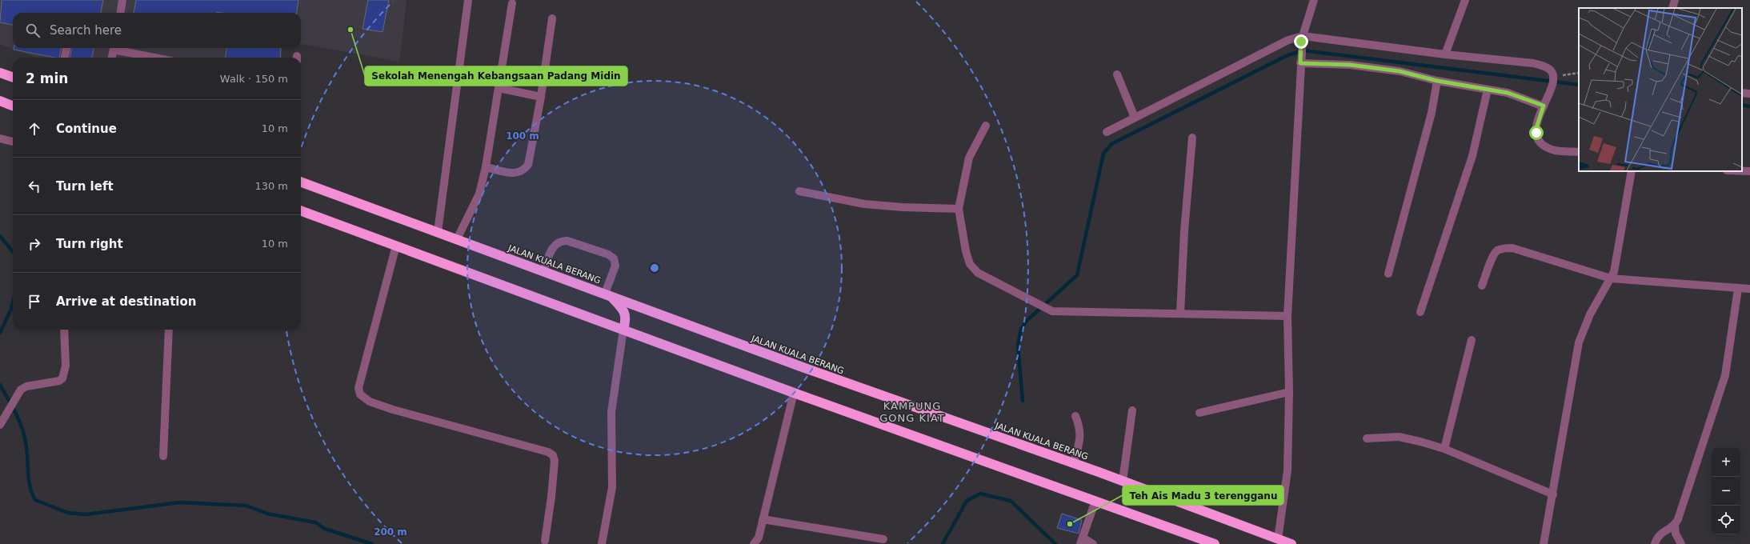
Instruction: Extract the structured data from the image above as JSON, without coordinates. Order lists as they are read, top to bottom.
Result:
{
  "streets": {
    "highway": ["JALAN KUALA BERANG"]
  },
  "districts": ["KAMPUNG GONG KIAT"],
  "places": ["Sekolah Menengah Kebangsaan Padang Midin", "Teh Ais Madu 3 terengganu"],
  "page": {
    "search": "Search here",
    "heading": ["2 min", "Walk · 150 m"],
    "list": [
      ["Continue", "10 m"],
      ["Turn left", "130 m"],
      ["Turn right", "10 m"],
      "Arrive at destination"
    ],
    "map_buttons": ["+", "−"]
  },
  "rings": ["100 m", "200 m"]
}
